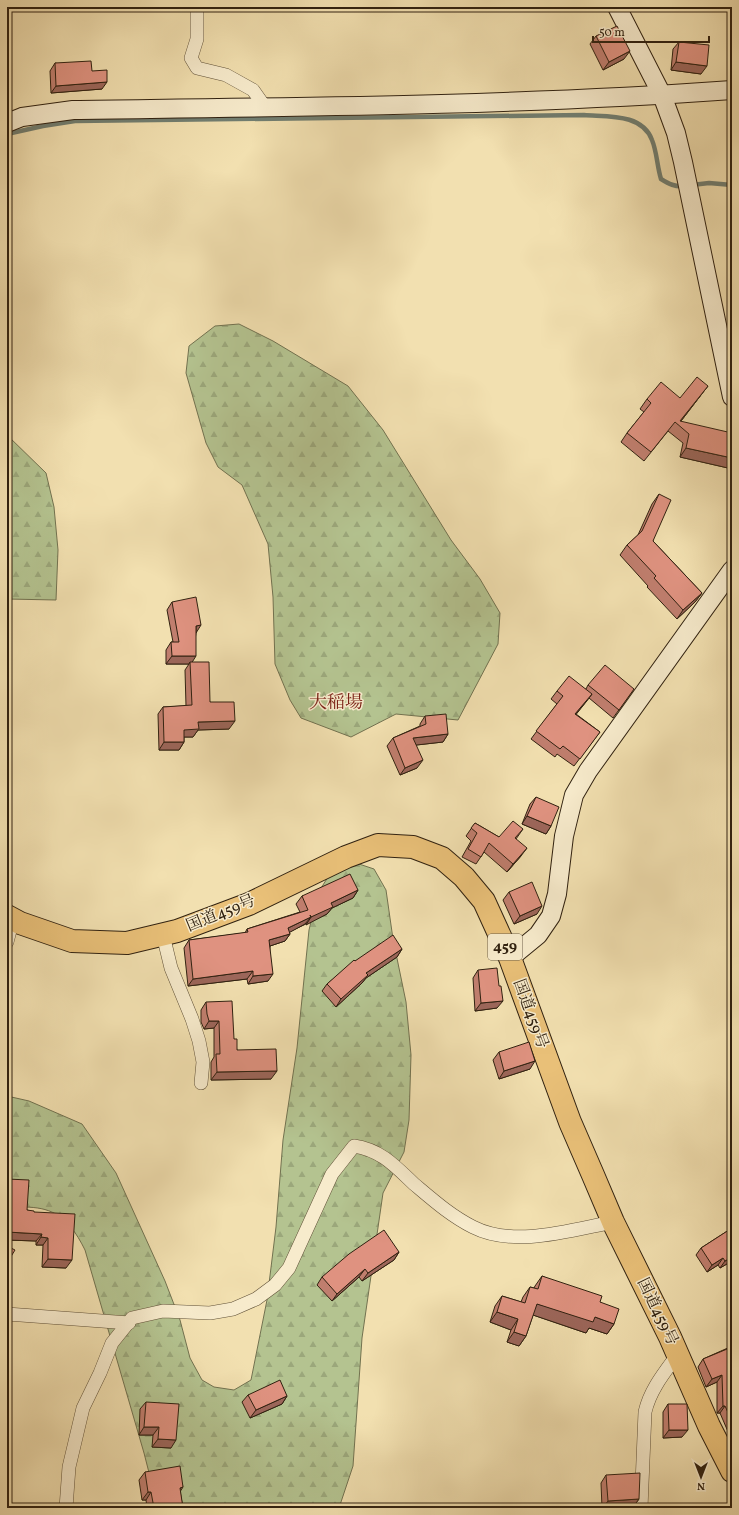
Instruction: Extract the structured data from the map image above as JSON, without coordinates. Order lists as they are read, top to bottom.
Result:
{
  "streets": {
    "highway": ["国道459号", "459"]
  },
  "districts": ["大稲場"],
  "scale_bar": "50 m",
  "north": "bottom"
}
